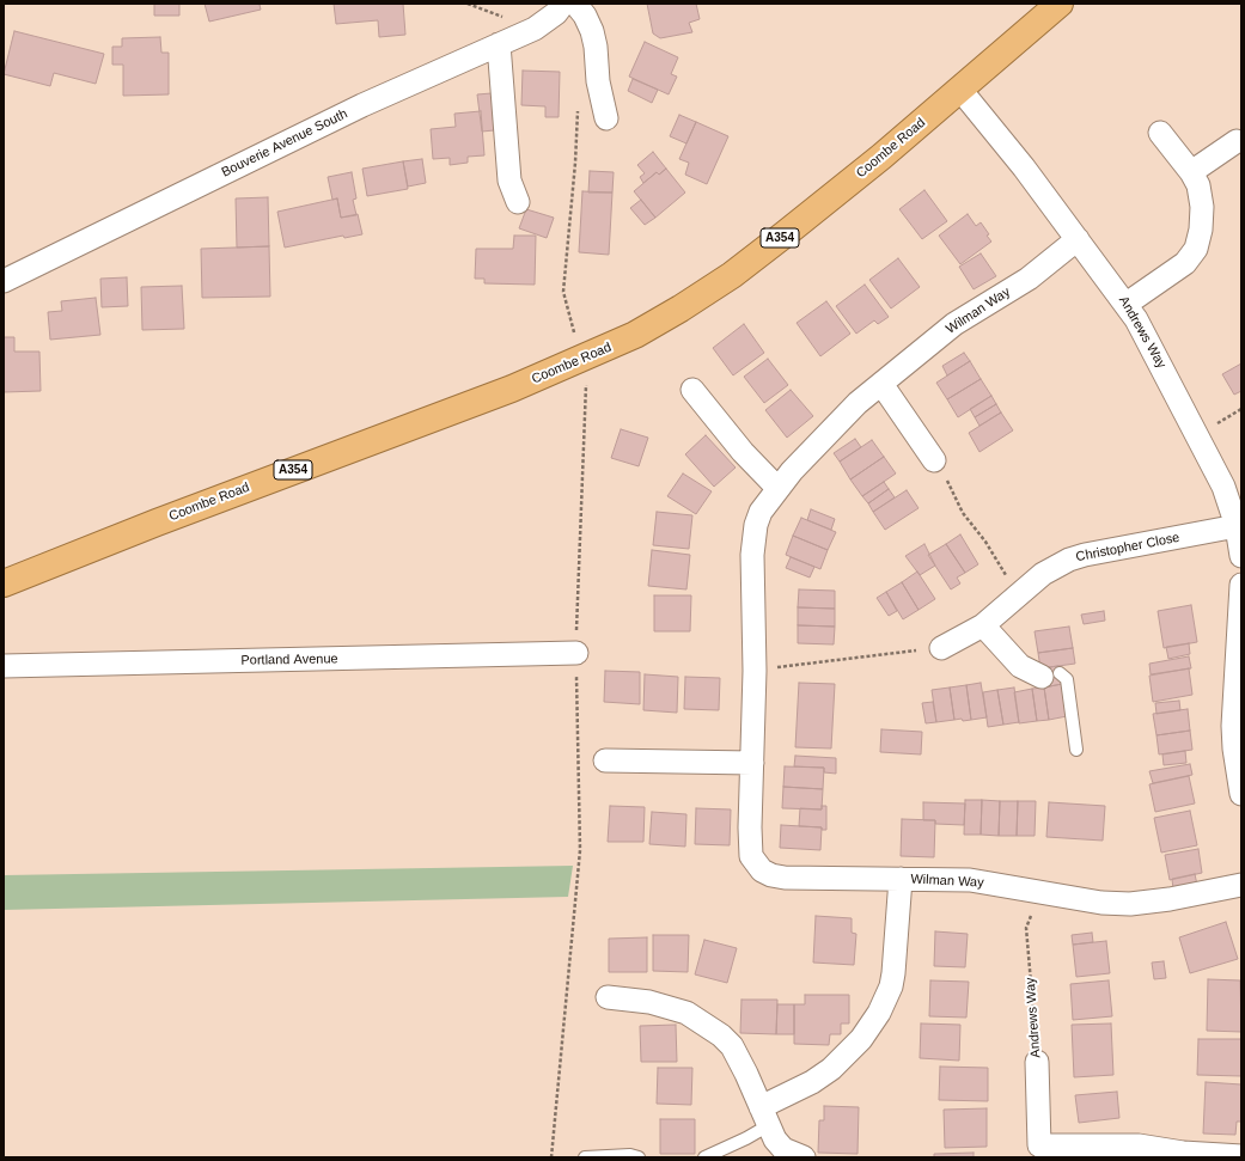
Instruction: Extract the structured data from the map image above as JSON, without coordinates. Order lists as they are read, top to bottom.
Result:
{
  "streets": {
    "highway": ["Coombe Road", "A354"],
    "street": [
      "Bouverie Avenue South",
      "Wilman Way",
      "Andrews Way",
      "Christopher Close",
      "Portland Avenue"
    ]
  },
  "crossings": [
    ["Coombe Road", "Andrews Way"],
    ["Wilman Way", "Andrews Way"],
    ["Andrews Way", "Christopher Close"]
  ]
}
